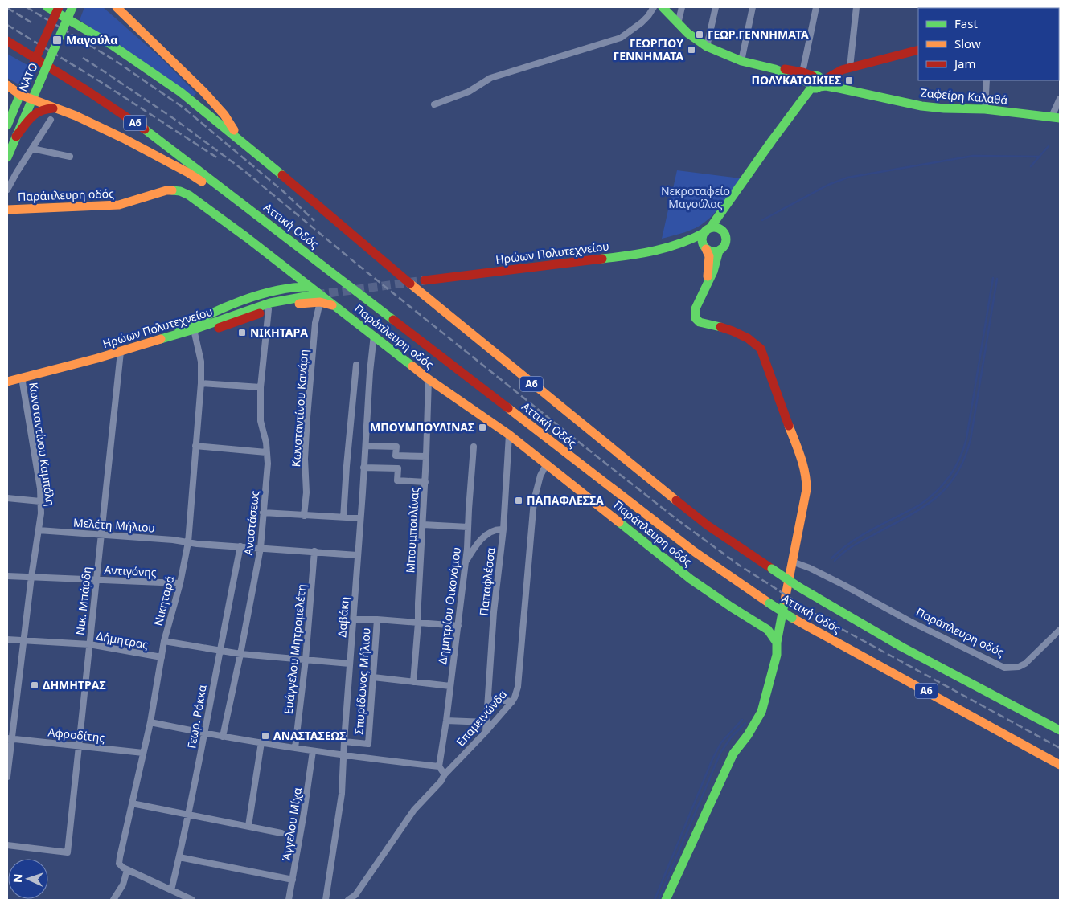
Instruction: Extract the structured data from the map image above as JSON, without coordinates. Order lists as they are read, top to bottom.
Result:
{
  "streets": {
    "main road": [
      "ΝΑΤΟ",
      "Ζαφείρη Καλαθά",
      "Α6",
      "Παράπλευρη οδός",
      "Αττική Οδός",
      "Ηρώων Πολυτεχνείου"
    ],
    "street": [
      "Κωνσταντίνου Κανάρη",
      "Κωνσταντίνου Καμπόλη",
      "Αναστάσεως",
      "Μελέτη Μήλιου",
      "Μπουμπουλίνας",
      "Αντιγόνης",
      "Παπαφλέσσα",
      "Νικ. Μπάρδη",
      "Νικηταρά",
      "Δημητρίου Οικονόμου",
      "Δαβάκη",
      "Δήμητρας",
      "Ευάγγελου Μητρομελέτη",
      "Σπυρίδωνος Μήλιου",
      "Γεωρ. Ρόκκα",
      "Επαμεινώνδα",
      "Αφροδίτης",
      "Άγγελου Μίχα"
    ]
  },
  "crossings": [
    ["Ζαφείρη Καλαθά", "Ηρώων Πολυτεχνείου"],
    ["Παράπλευρη οδός", "Ηρώων Πολυτεχνείου"],
    ["Παράπλευρη οδός", "Κωνσταντίνου Κανάρη"],
    ["Παράπλευρη οδός", "Μπουμπουλίνας"],
    ["Παράπλευρη οδός", "Παπαφλέσσα"],
    ["Παράπλευρη οδός", "Δαβάκη"],
    ["Παράπλευρη οδός", "Επαμεινώνδα"],
    ["Ηρώων Πολυτεχνείου", "Κωνσταντίνου Κανάρη"],
    ["Ηρώων Πολυτεχνείου", "Κωνσταντίνου Καμπόλη"],
    ["Ηρώων Πολυτεχνείου", "Νικ. Μπάρδη"],
    ["Ηρώων Πολυτεχνείου", "Νικηταρά"],
    ["Κωνσταντίνου Καμπόλη", "Μελέτη Μήλιου"],
    ["Κωνσταντίνου Καμπόλη", "Αντιγόνης"],
    ["Κωνσταντίνου Καμπόλη", "Δήμητρας"],
    ["Κωνσταντίνου Καμπόλη", "Αφροδίτης"],
    ["Αναστάσεως", "Μελέτη Μήλιου"],
    ["Μελέτη Μήλιου", "Νικ. Μπάρδη"],
    ["Μελέτη Μήλιου", "Νικηταρά"],
    ["Μελέτη Μήλιου", "Δαβάκη"],
    ["Μελέτη Μήλιου", "Ευάγγελου Μητρομελέτη"],
    ["Μελέτη Μήλιου", "Γεωρ. Ρόκκα"],
    ["Αντιγόνης", "Νικ. Μπάρδη"],
    ["Αντιγόνης", "Νικηταρά"],
    ["Παπαφλέσσα", "Επαμεινώνδα"],
    ["Νικ. Μπάρδη", "Δήμητρας"],
    ["Νικ. Μπάρδη", "Αφροδίτης"],
    ["Νικηταρά", "Δήμητρας"],
    ["Νικηταρά", "Αφροδίτης"],
    ["Δαβάκη", "Σπυρίδωνος Μήλιου"]
  ],
  "parks": ["Νεκροταφείο Μαγούλας"],
  "places": {
    "transit": [
      "ΓΕΩΡ.ΓΕΝΝΗΜΑΤΑ",
      "Μαγούλα",
      "ΓΕΩΡΓΙΟΥ ΓΕΝΝΗΜΑΤΑ",
      "ΠΟΛΥΚΑΤΟΙΚΙΕΣ",
      "ΝΙΚΗΤΑΡΑ",
      "ΜΠΟΥΜΠΟΥΛΙΝΑΣ",
      "ΠΑΠΑΦΛΕΣΣΑ",
      "ΔΗΜΗΤΡΑΣ",
      "ΑΝΑΣΤΑΣΕΩΣ"
    ]
  },
  "legend": ["Fast", "Slow", "Jam"],
  "north": "left"
}
